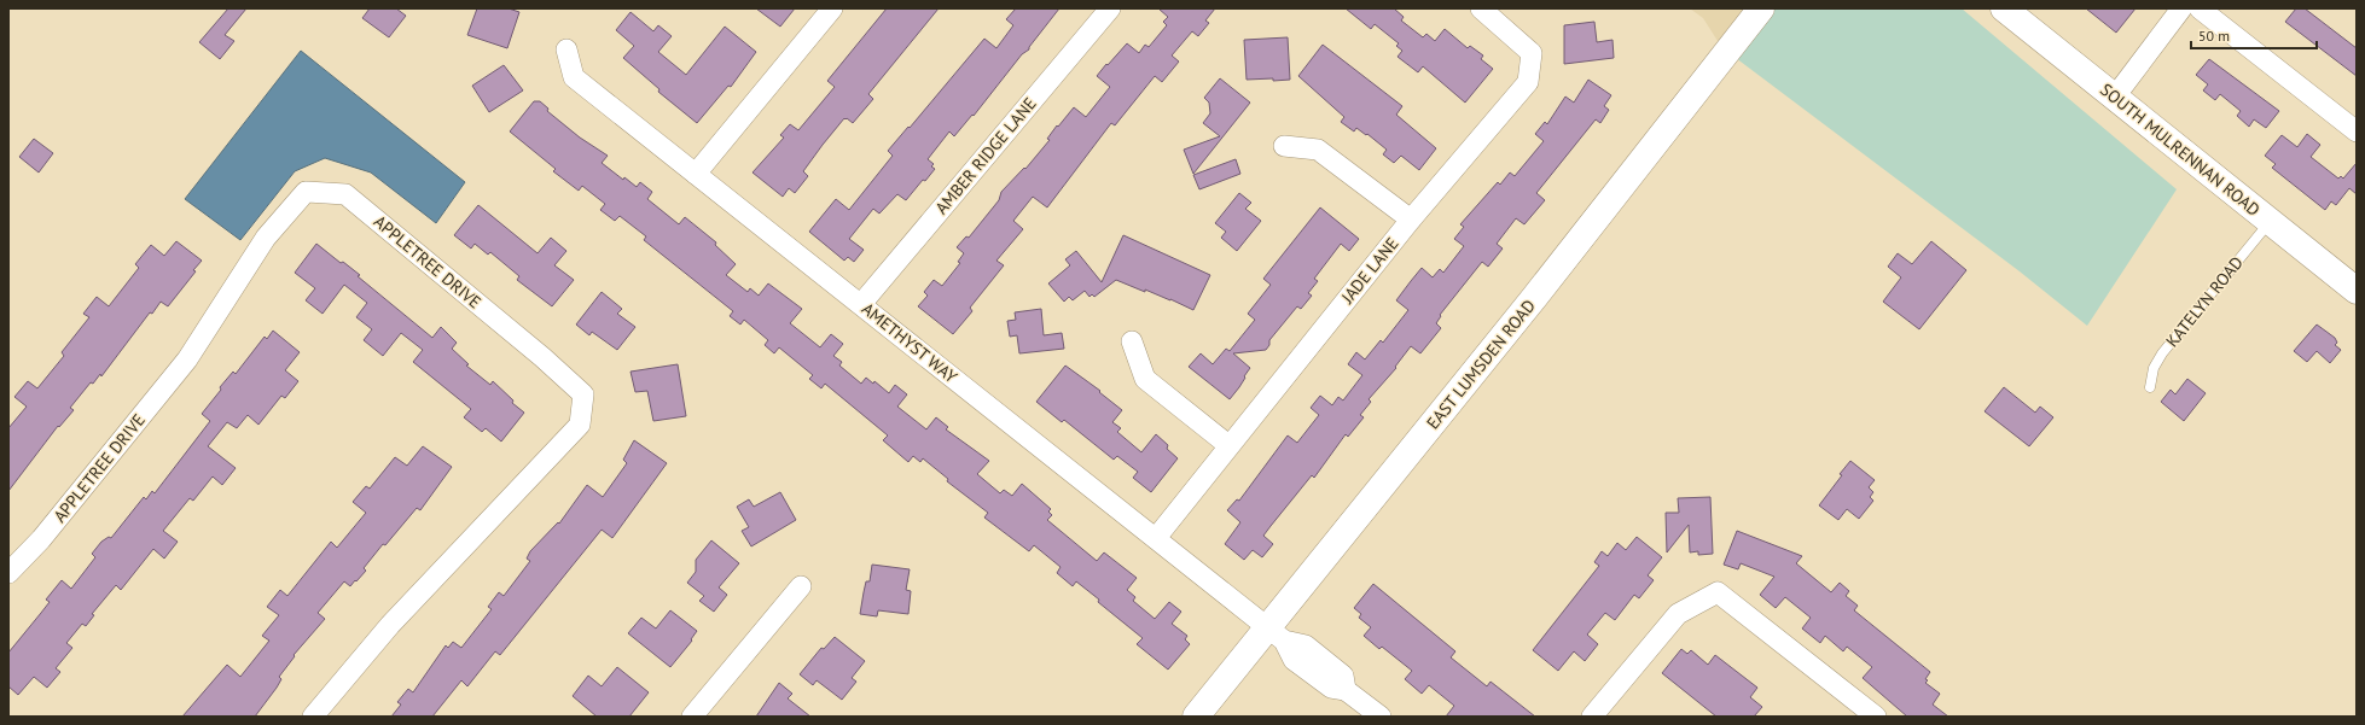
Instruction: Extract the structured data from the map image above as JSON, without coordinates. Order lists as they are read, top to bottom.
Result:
{
  "streets": {
    "street": [
      "SOUTH MULRENNAN ROAD",
      "AMBER RIDGE LANE",
      "APPLETREE DRIVE",
      "JADE LANE",
      "AMETHYST WAY",
      "EAST LUMSDEN ROAD"
    ],
    "lane": ["KATELYN ROAD"]
  },
  "crossings": [
    ["SOUTH MULRENNAN ROAD", "KATELYN ROAD"],
    ["AMBER RIDGE LANE", "AMETHYST WAY"],
    ["JADE LANE", "AMETHYST WAY"],
    ["AMETHYST WAY", "EAST LUMSDEN ROAD"]
  ],
  "scale_bar": "50 m"
}
